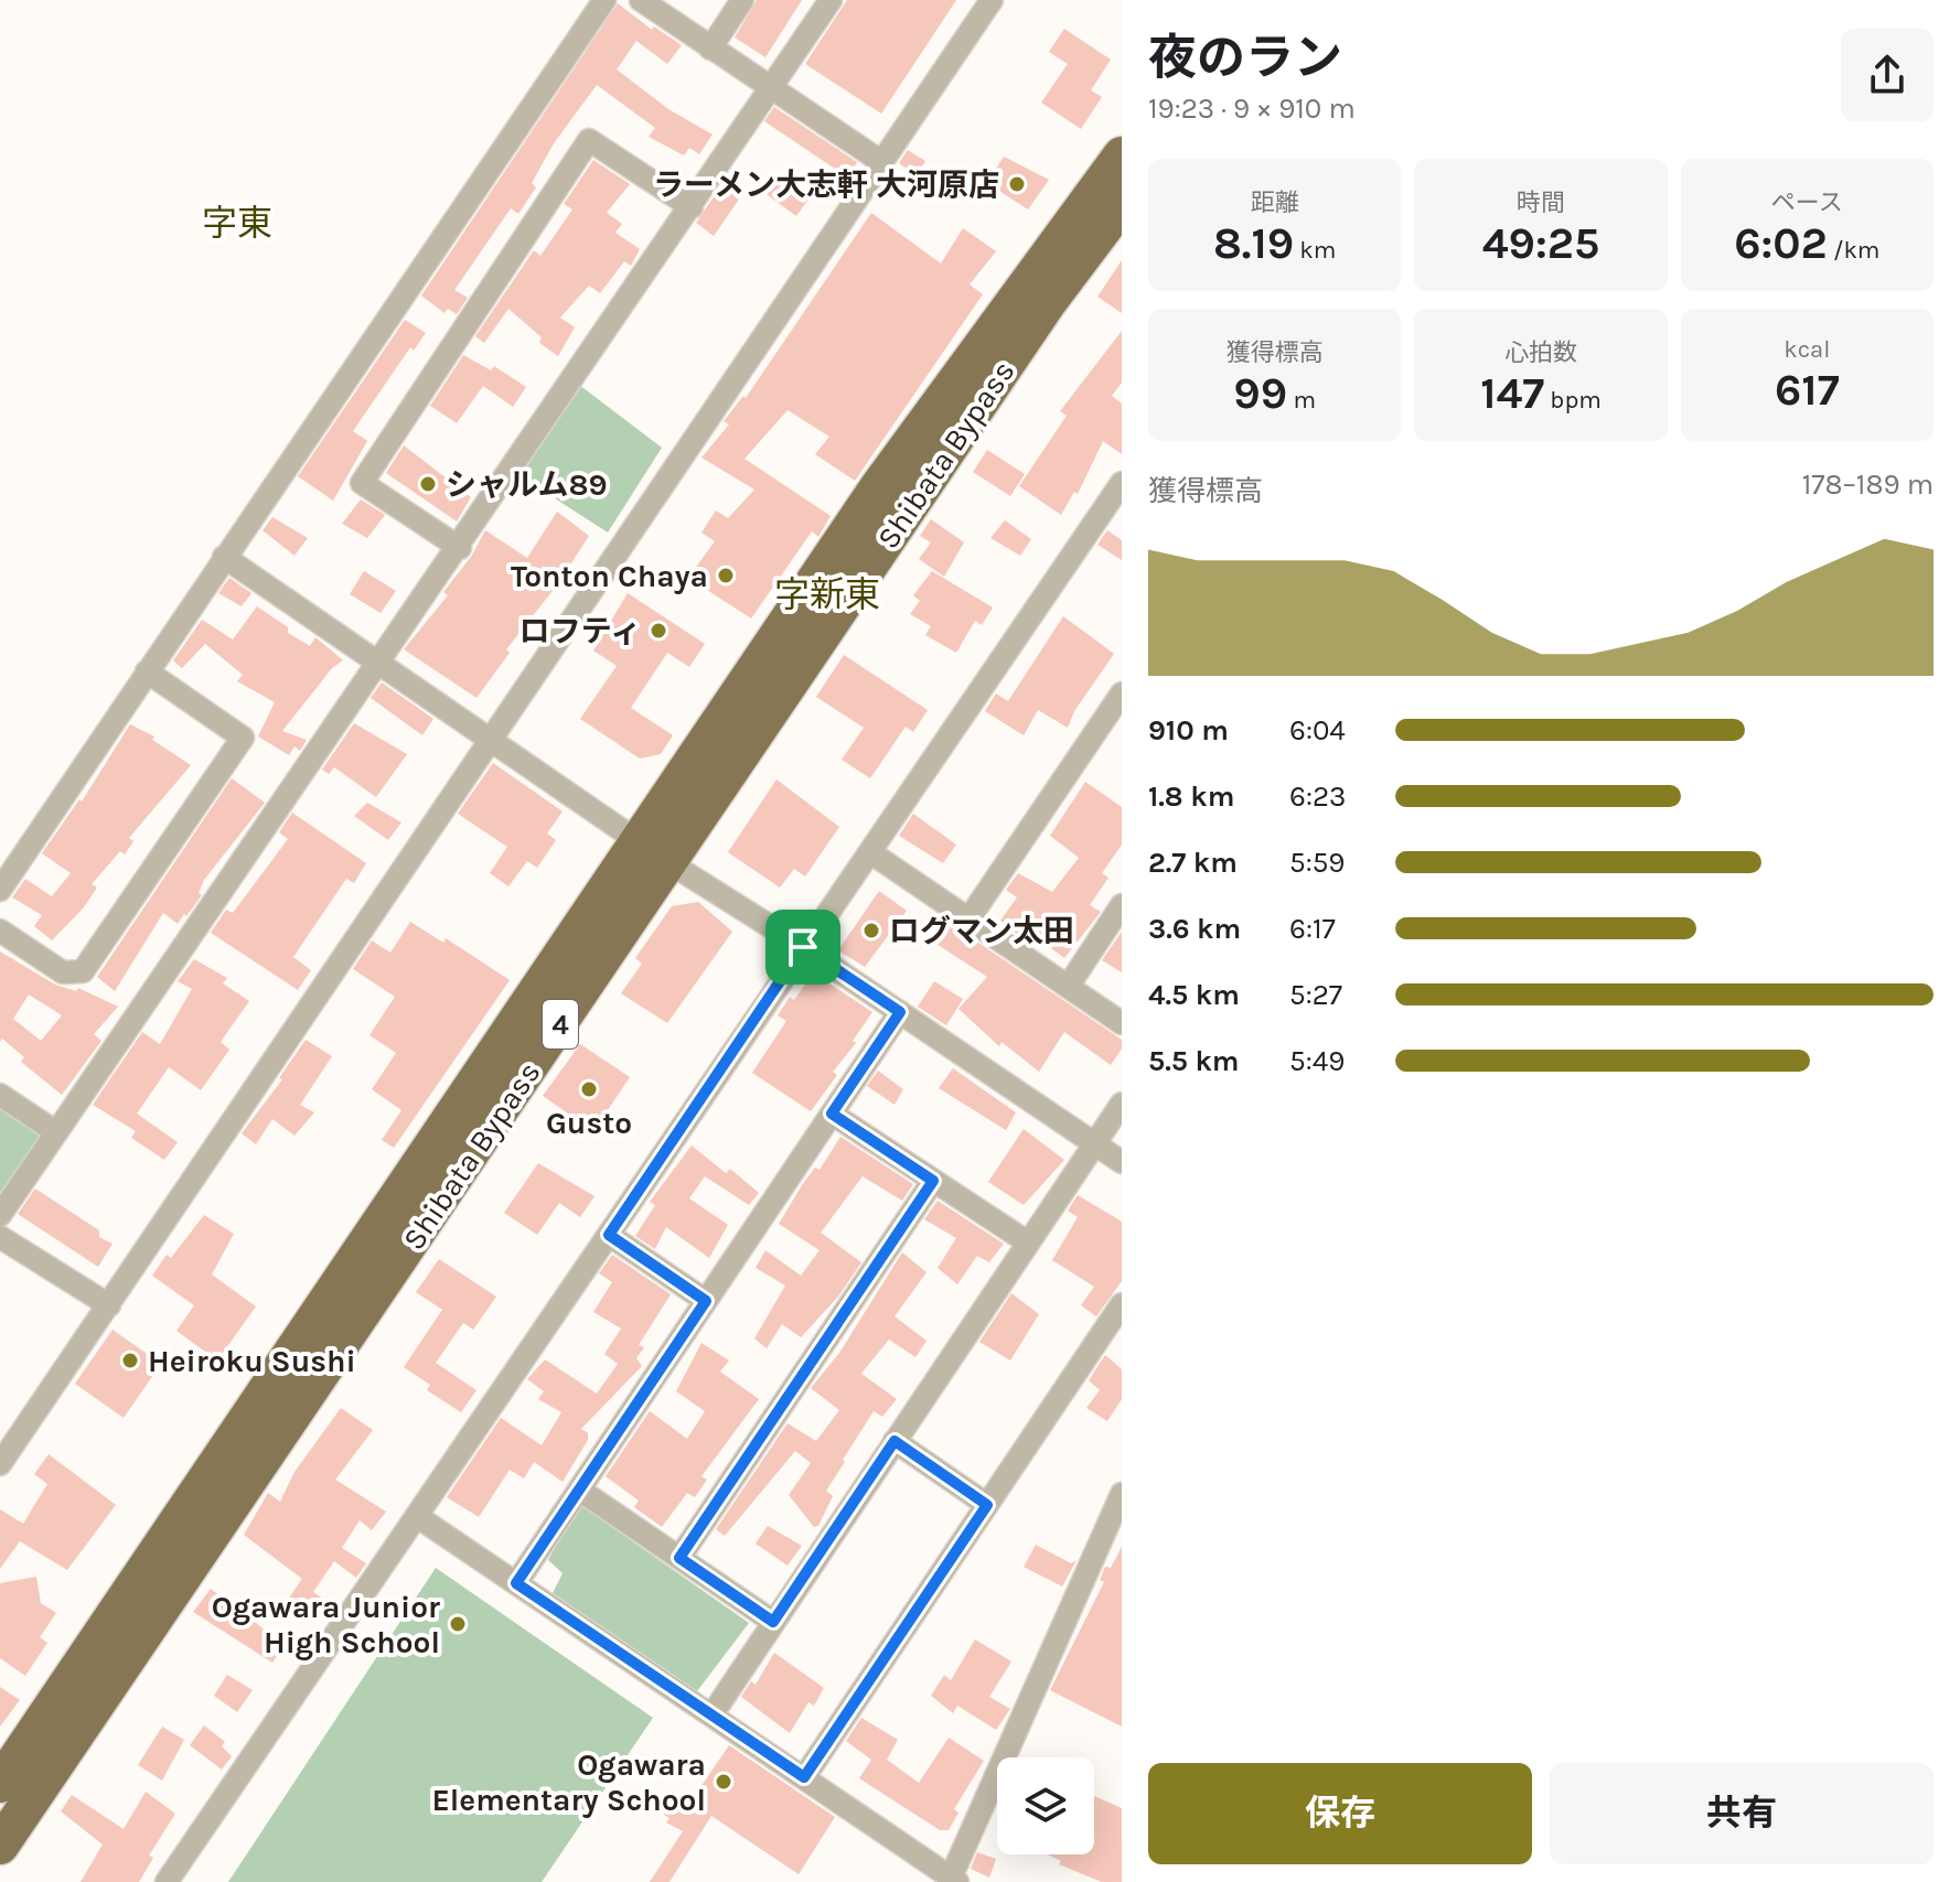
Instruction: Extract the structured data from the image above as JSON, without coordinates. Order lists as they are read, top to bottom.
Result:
{
  "streets": {
    "highway": ["Shibata Bypass", "4"]
  },
  "districts": ["字東", "字新東"],
  "places": [
    "ラーメン大志軒 大河原店",
    "シャルム89",
    "Tonton Chaya",
    "ロフティ",
    "ログマン太田",
    "Gusto",
    "Heiroku Sushi",
    "Ogawara Junior High School",
    "Ogawara Elementary School"
  ],
  "page": {
    "heading": ["夜のラン", "19:23 · 9 × 910 m"],
    "stats": [
      ["距離", "8.19 km"],
      ["時間", "49:25"],
      ["ペース", "6:02 /km"],
      ["獲得標高", "99 m"],
      ["心拍数", "147 bpm"],
      ["kcal", "617"]
    ],
    "chart": ["獲得標高", "178–189 m"],
    "list": [
      {
        "name": "910 m",
        "note": "6:04"
      },
      {
        "name": "1.8 km",
        "note": "6:23"
      },
      {
        "name": "2.7 km",
        "note": "5:59"
      },
      {
        "name": "3.6 km",
        "note": "6:17"
      },
      {
        "name": "4.5 km",
        "note": "5:27"
      },
      {
        "name": "5.5 km",
        "note": "5:49"
      }
    ],
    "buttons": ["保存", "共有"]
  }
}
